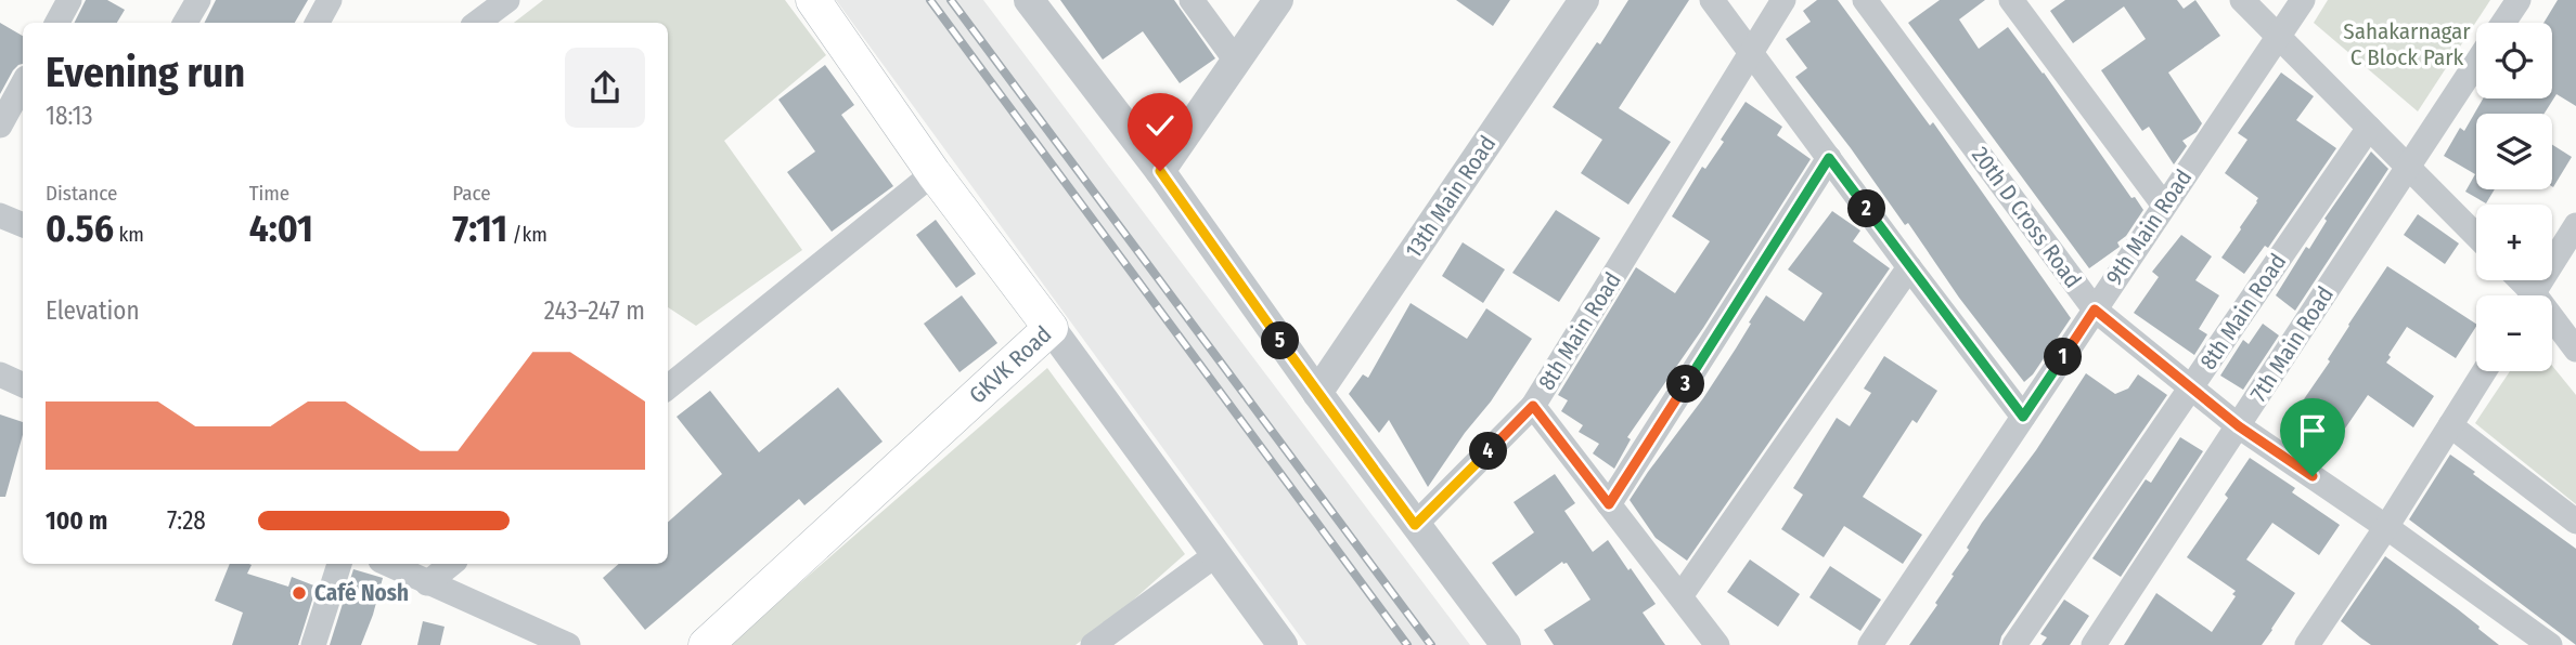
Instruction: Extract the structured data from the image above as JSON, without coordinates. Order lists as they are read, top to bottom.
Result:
{
  "streets": {
    "main road": ["GKVK Road"],
    "street": [
      "13th Main Road",
      "20th D Cross Road",
      "9th Main Road",
      "8th Main Road",
      "7th Main Road"
    ]
  },
  "crossings": [
    ["20th D Cross Road", "9th Main Road"],
    ["20th D Cross Road", "8th Main Road"],
    ["20th D Cross Road", "7th Main Road"]
  ],
  "parks": ["Sahakarnagar C Block Park"],
  "places": ["Café Nosh"],
  "page": {
    "map_buttons": ["+", "−"],
    "heading": ["Evening run", "18:13"],
    "stats": [
      ["Distance", "0.56 km"],
      ["Time", "4:01"],
      ["Pace", "7:11 /km"]
    ],
    "pins": [
      "2",
      "5",
      "1",
      "3",
      "4"
    ],
    "chart": ["Elevation", "243–247 m"],
    "list": [
      {
        "name": "100 m",
        "note": "7:28"
      }
    ]
  }
}
